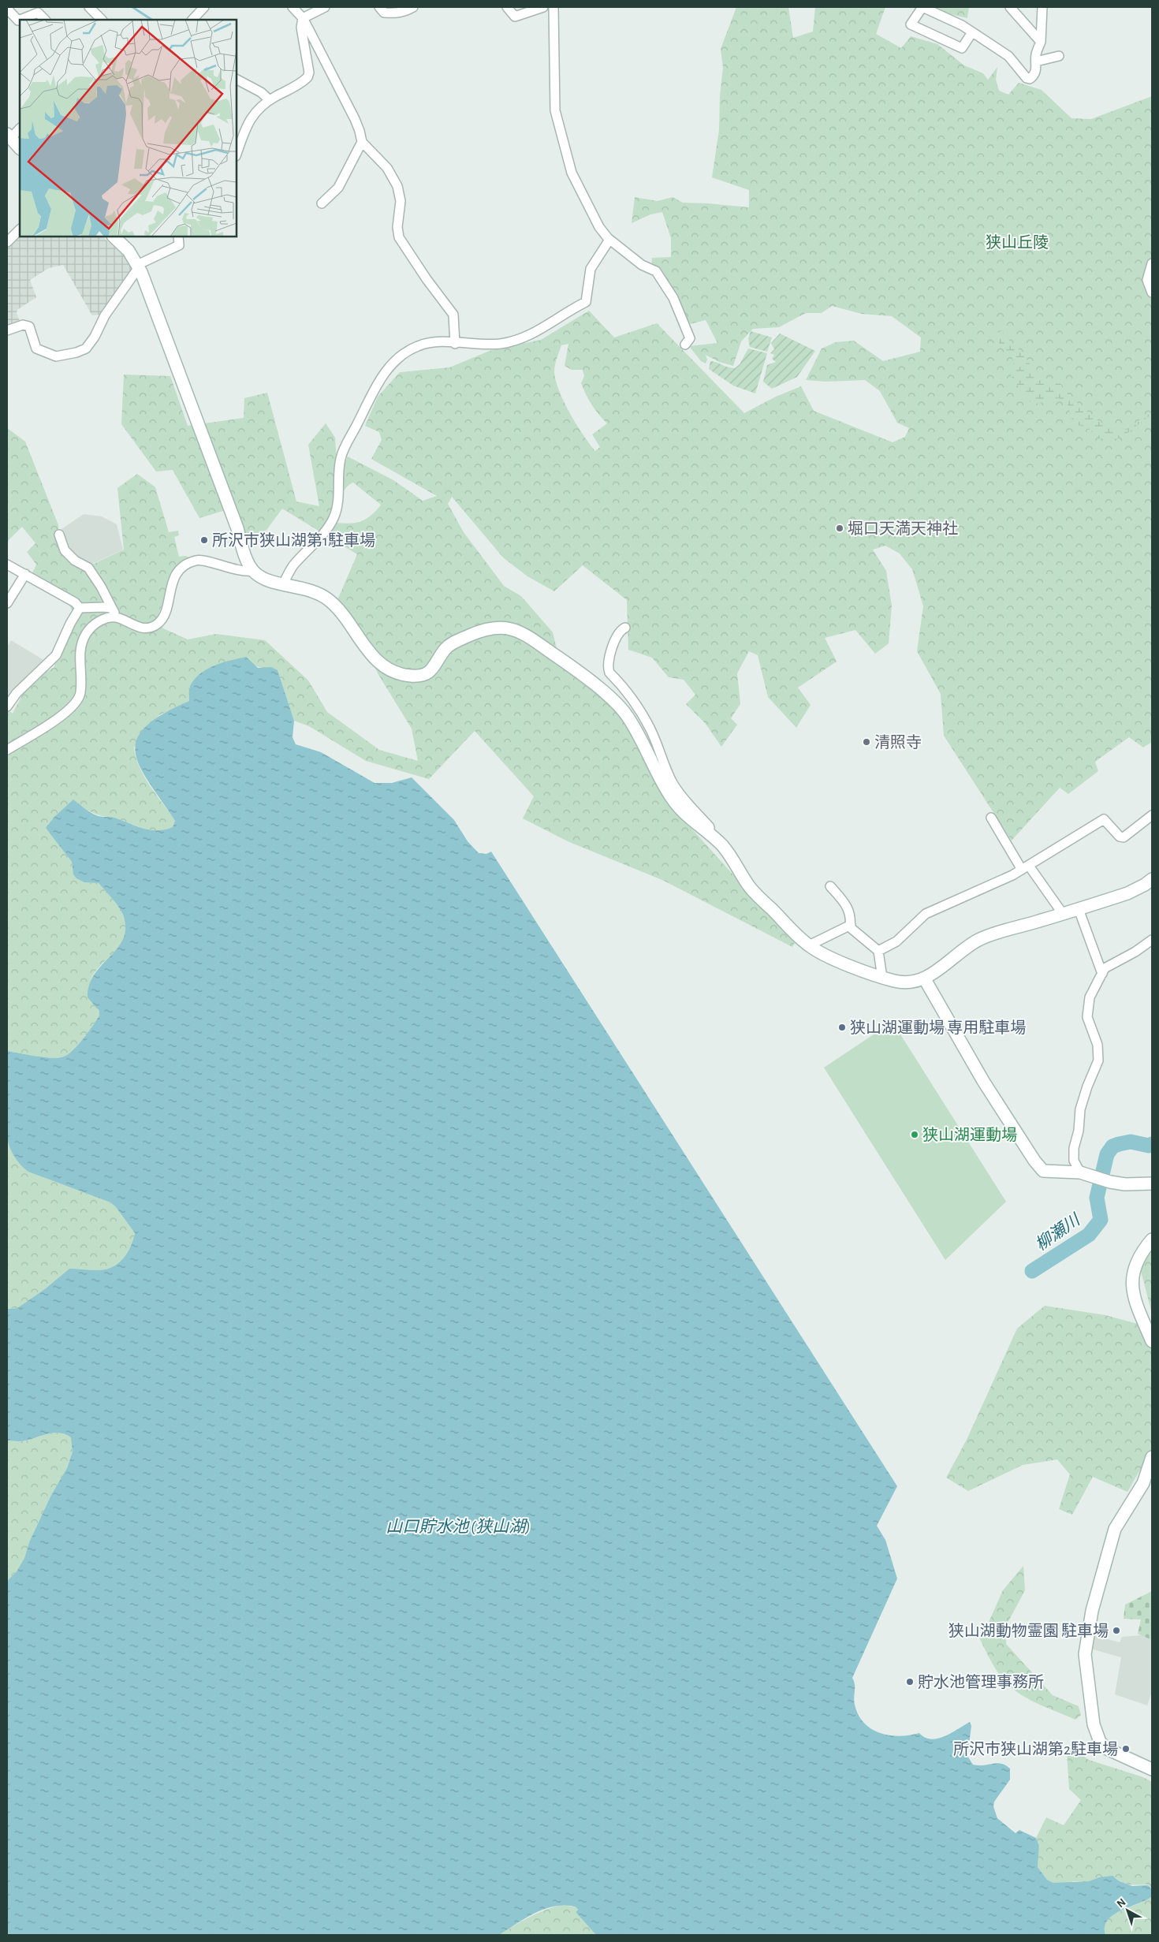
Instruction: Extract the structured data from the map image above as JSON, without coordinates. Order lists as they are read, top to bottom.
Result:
{
  "water": ["柳瀬川", "山口貯水池 (狭山湖)"],
  "parks": ["狭山丘陵"],
  "places": [
    "堀口天満天神社",
    "所沢市狭山湖第1駐車場",
    "清照寺",
    "狭山湖運動場 専用駐車場",
    "狭山湖運動場",
    "狭山湖動物霊園 駐車場",
    "貯水池管理事務所",
    "所沢市狭山湖第2駐車場"
  ],
  "north": "top left"
}
